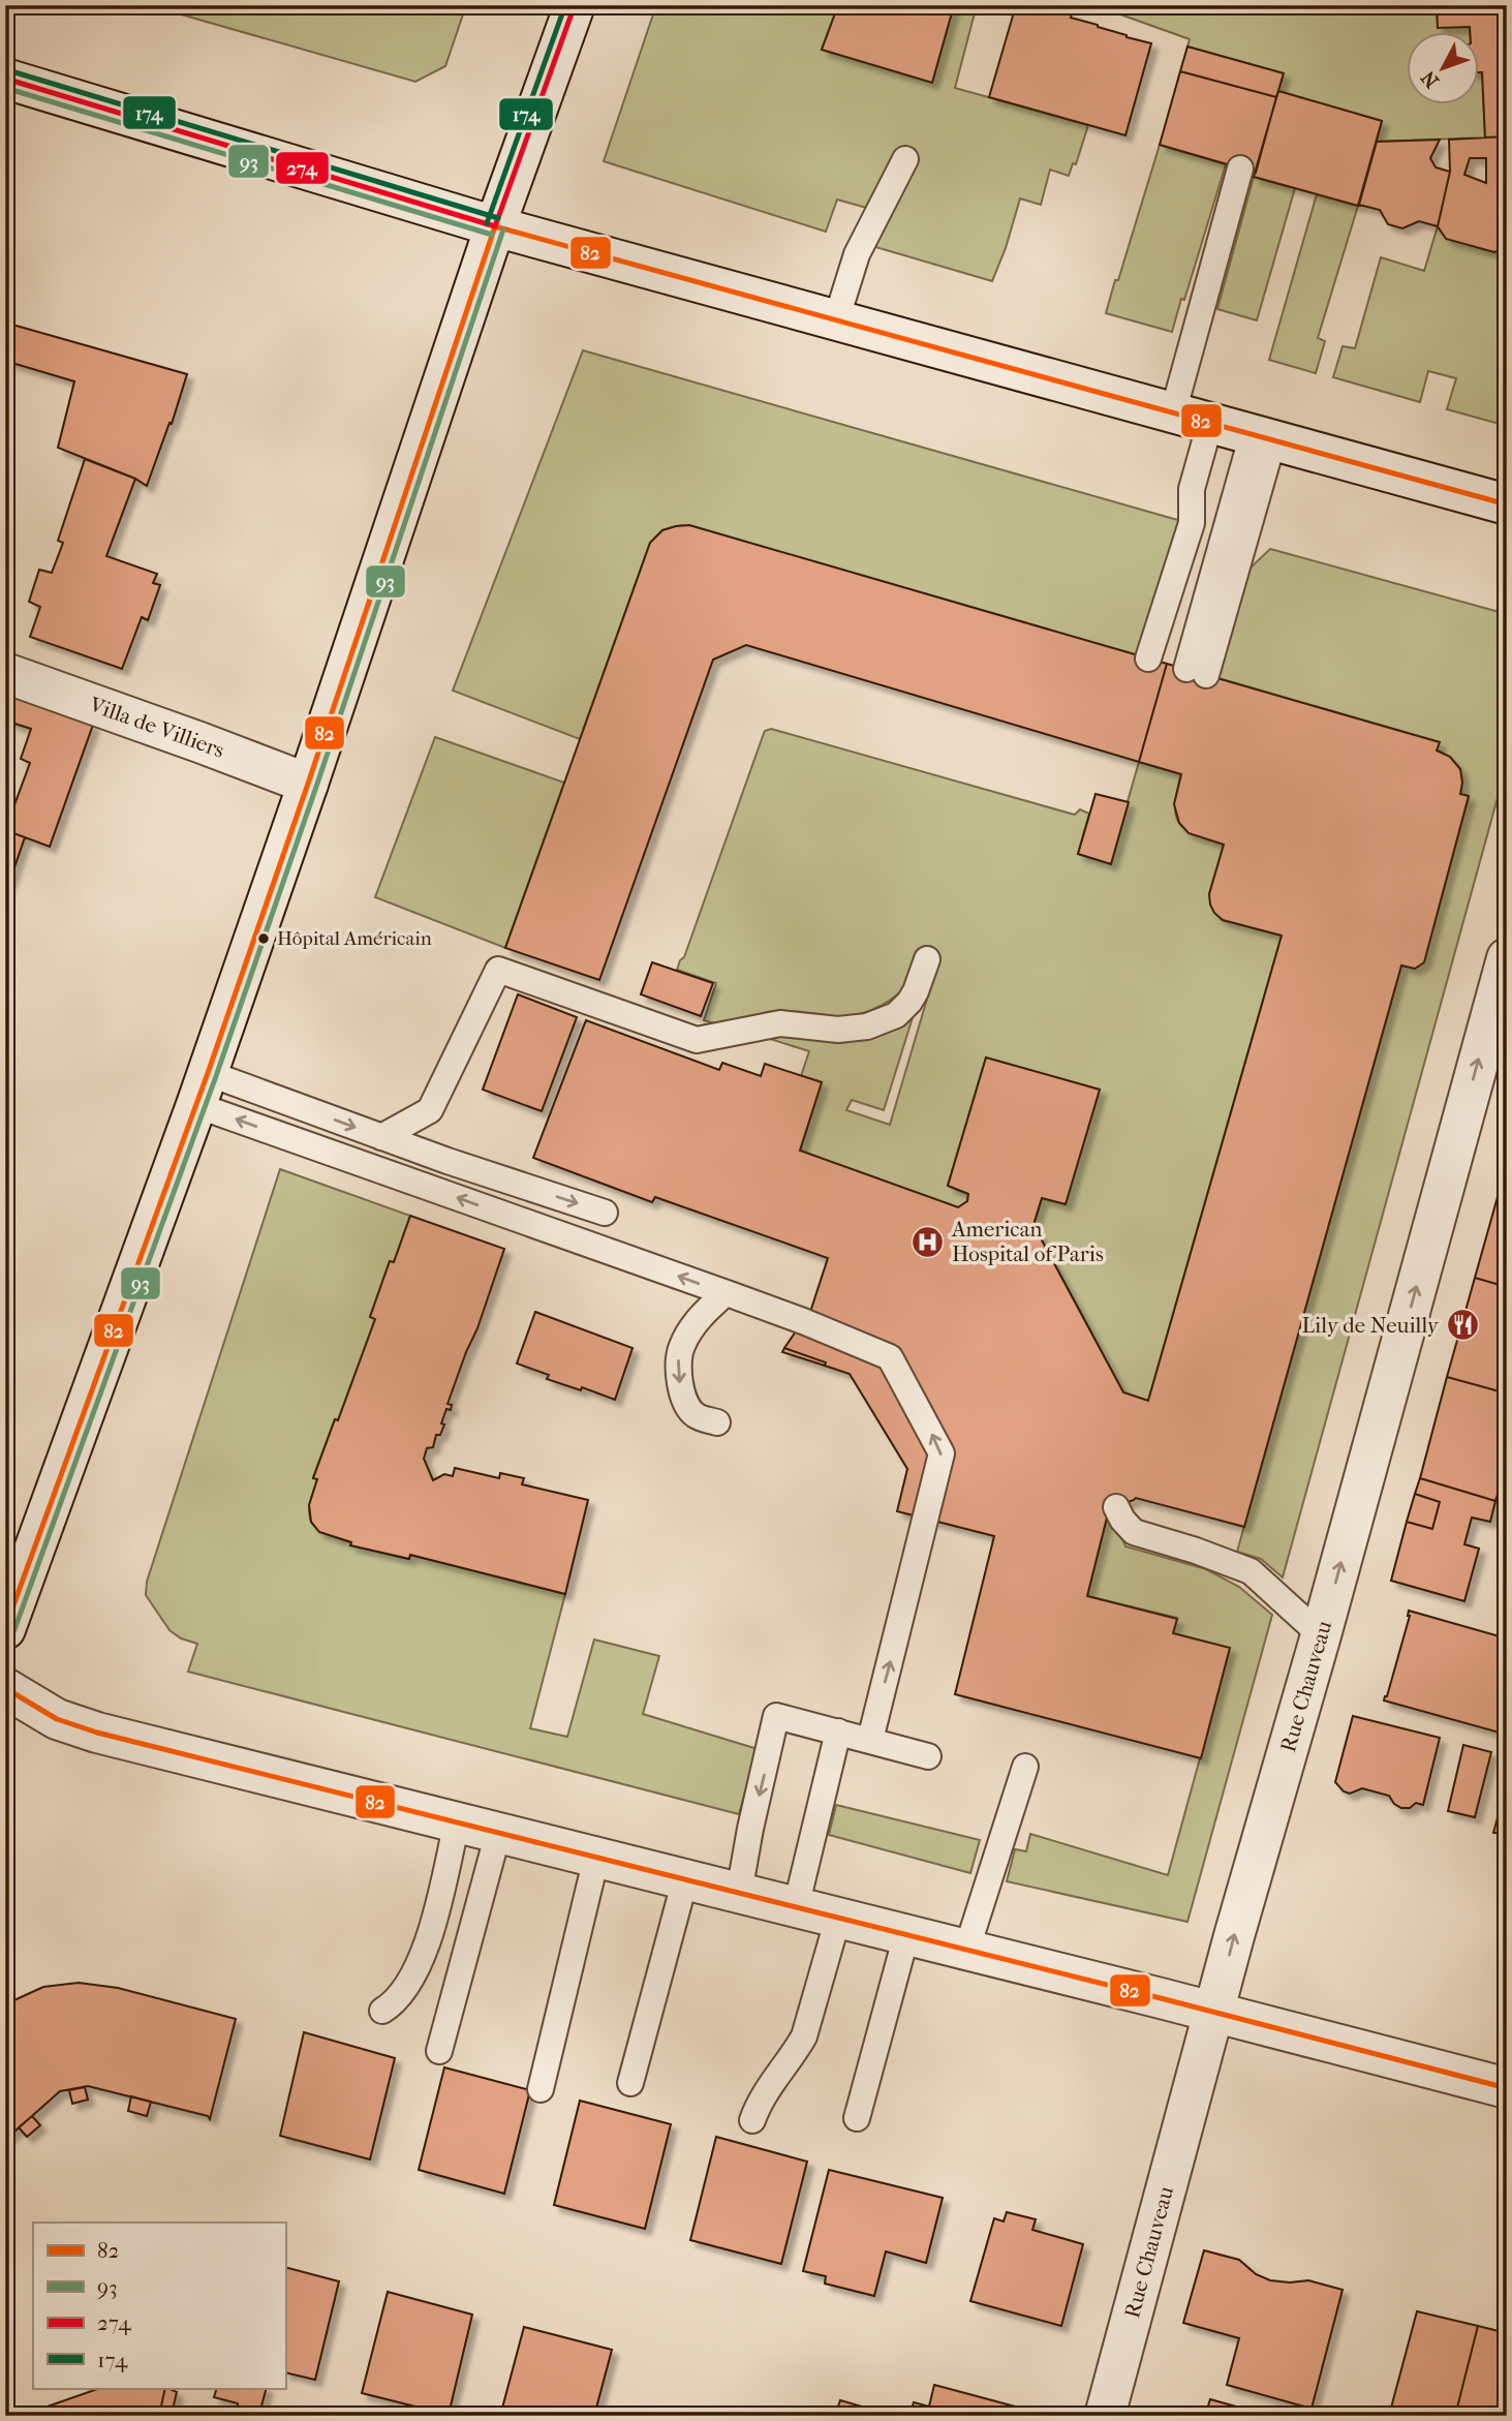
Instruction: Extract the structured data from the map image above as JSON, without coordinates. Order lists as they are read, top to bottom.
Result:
{
  "streets": {
    "street": ["Villa de Villiers", "Rue Chauveau"]
  },
  "one_way": ["Rue Chauveau"],
  "places": {
    "other": ["Hôpital Américain"],
    "hospital": ["American Hospital of Paris"],
    "restaurant": ["Lily de Neuilly"]
  },
  "lines": [
    "transit line 274",
    "transit line 174",
    "transit line 93",
    "transit line 82"
  ],
  "legend": [
    "82",
    "93",
    "274",
    "174"
  ],
  "north": "bottom left"
}
